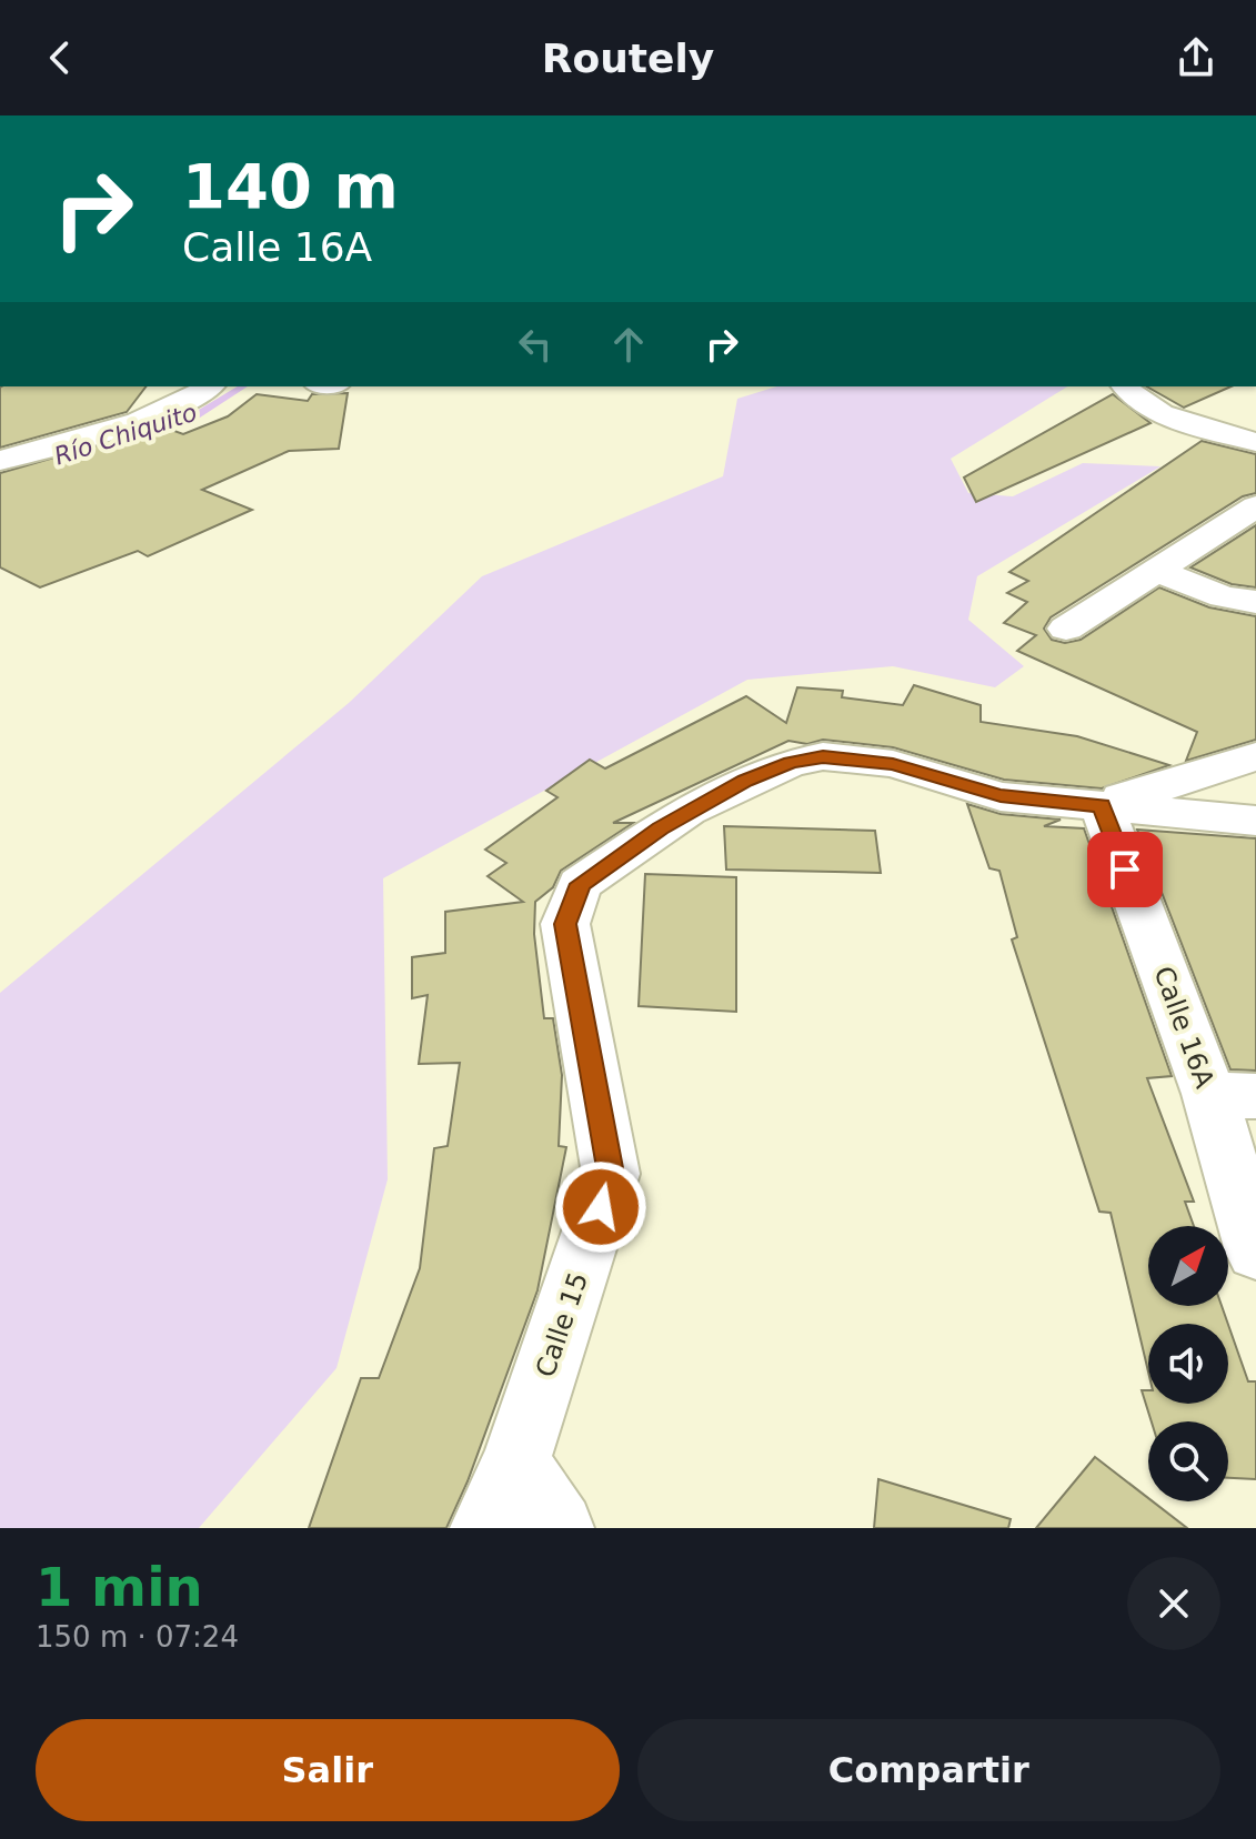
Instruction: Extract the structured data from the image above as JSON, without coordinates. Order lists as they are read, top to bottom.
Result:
{
  "streets": {
    "street": ["Calle 16A", "Calle 15"]
  },
  "crossings": [
    ["Calle 16A", "Calle 15"]
  ],
  "water": ["Río Chiquito"],
  "north": "top right",
  "page": {
    "header": "Routely",
    "turn": ["140 m", "Calle 16A"],
    "heading": ["1 min", "150 m · 07:24"],
    "buttons": ["Salir", "Compartir"]
  }
}
